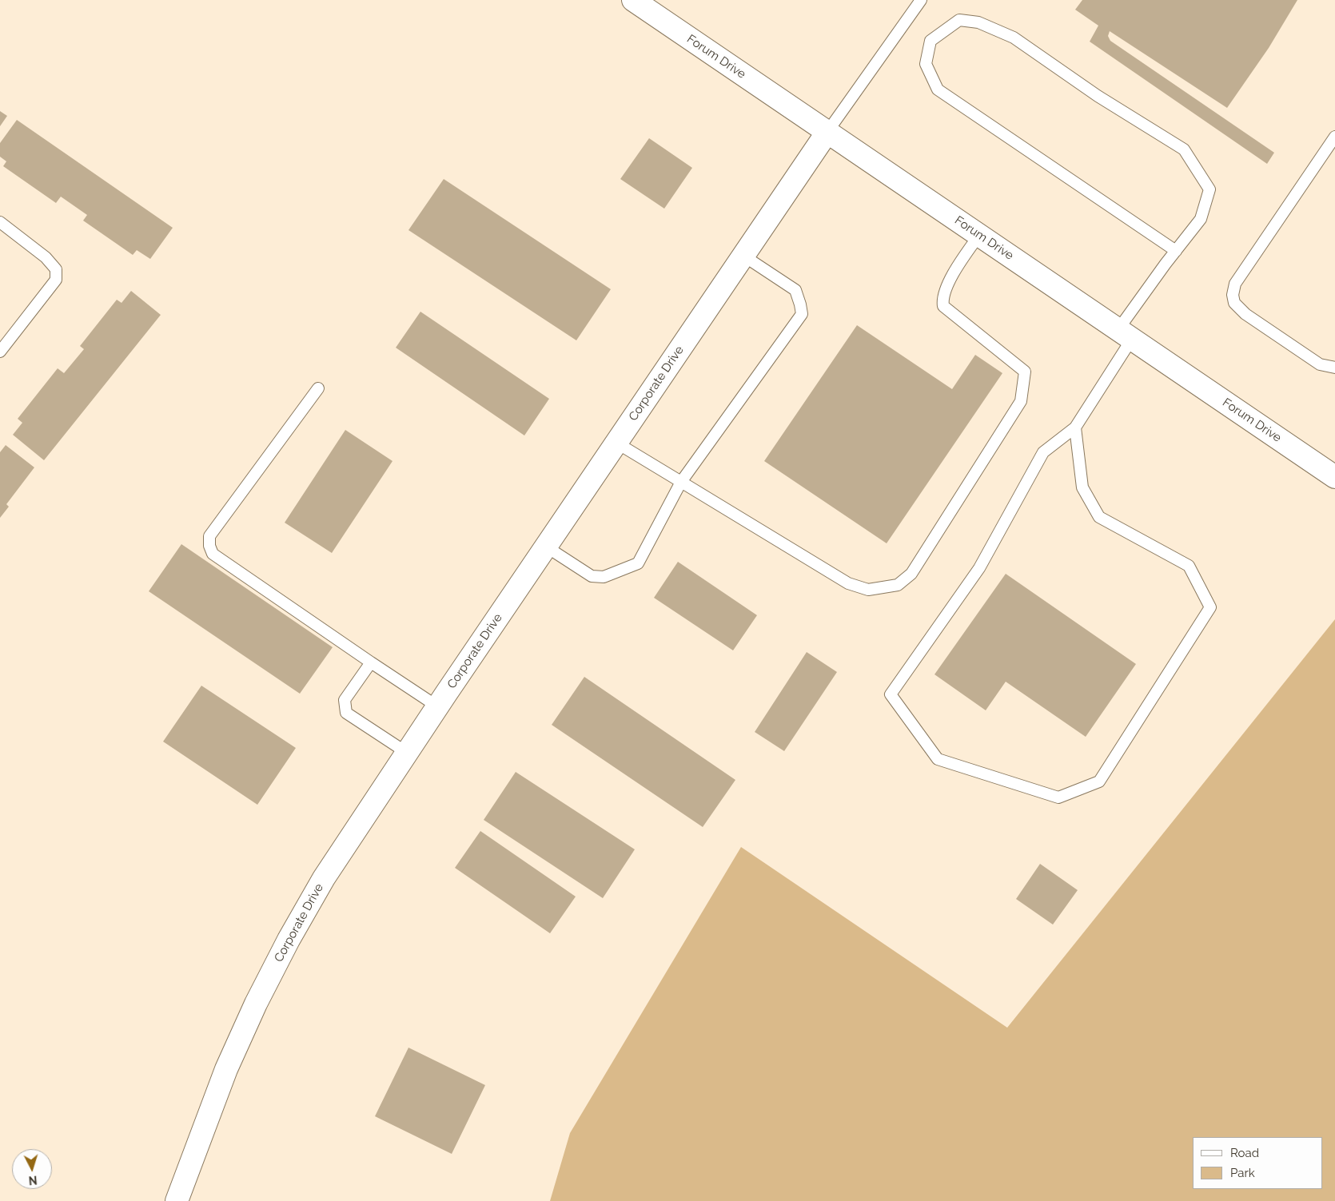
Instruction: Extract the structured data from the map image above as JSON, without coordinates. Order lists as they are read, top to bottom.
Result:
{
  "streets": {
    "street": ["Forum Drive", "Corporate Drive"]
  },
  "crossings": [
    ["Forum Drive", "Corporate Drive"]
  ],
  "legend": ["Road", "Park"],
  "north": "bottom"
}
